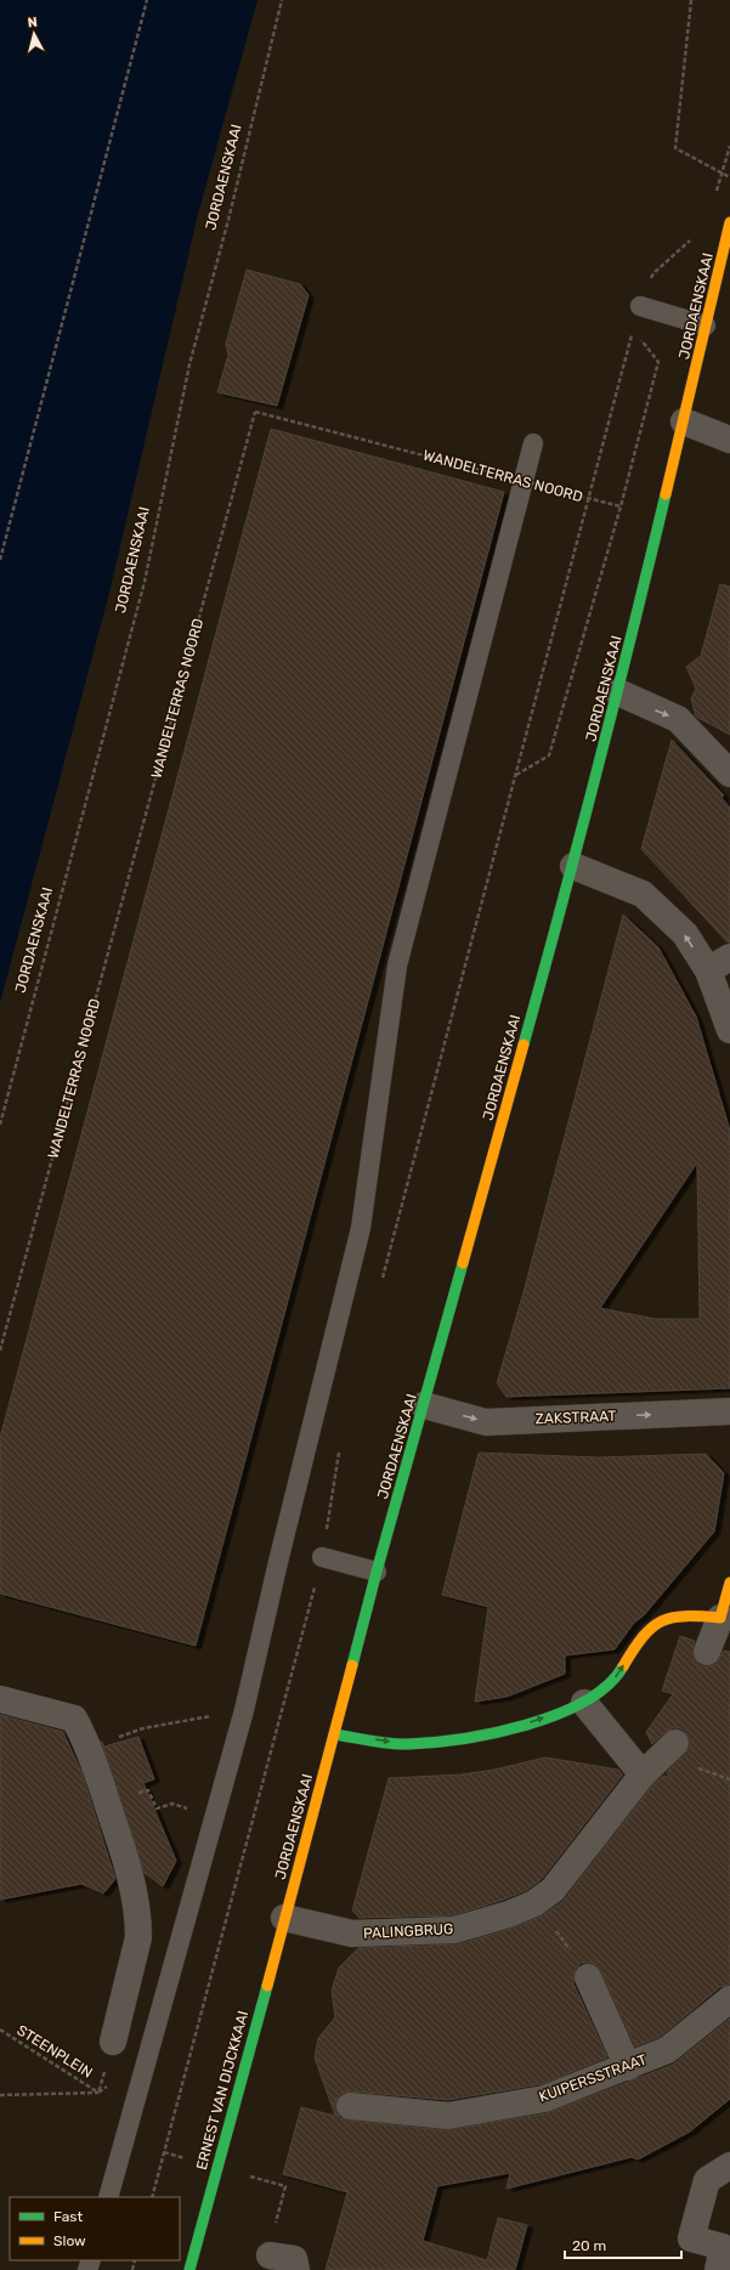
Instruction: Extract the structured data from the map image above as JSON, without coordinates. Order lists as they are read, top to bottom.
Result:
{
  "streets": {
    "street": [
      "JORDAENSKAAI",
      "ZAKSTRAAT",
      "PALINGBRUG",
      "KUIPERSSTRAAT",
      "ERNEST VAN DIJCKKAAI"
    ],
    "path": ["WANDELTERRAS NOORD", "STEENPLEIN"]
  },
  "crossings": [
    ["JORDAENSKAAI", "ZAKSTRAAT"],
    ["JORDAENSKAAI", "PALINGBRUG"],
    ["JORDAENSKAAI", "ERNEST VAN DIJCKKAAI"],
    ["PALINGBRUG", "ERNEST VAN DIJCKKAAI"]
  ],
  "one_way": ["ZAKSTRAAT"],
  "legend": ["Fast", "Slow"],
  "scale_bar": "20 m",
  "north": "top"
}
